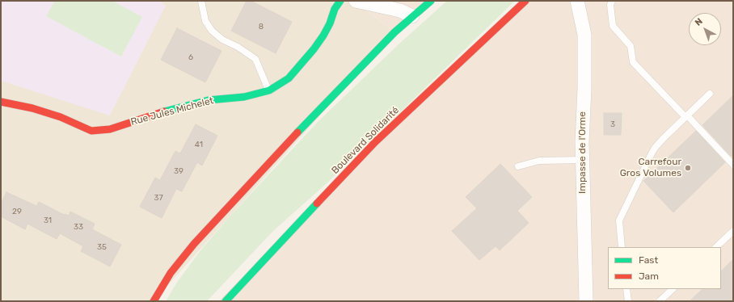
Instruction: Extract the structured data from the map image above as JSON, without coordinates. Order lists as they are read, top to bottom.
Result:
{
  "streets": {
    "main road": ["Rue Jules Michelet", "Boulevard Solidarité"],
    "street": ["Impasse de l'Orme"]
  },
  "places": ["Carrefour Gros Volumes"],
  "house_numbers": [
    "8",
    "6",
    "3",
    "41",
    "39",
    "37",
    "29",
    "31",
    "33",
    "35"
  ],
  "legend": ["Fast", "Jam"],
  "north": "top left"
}
